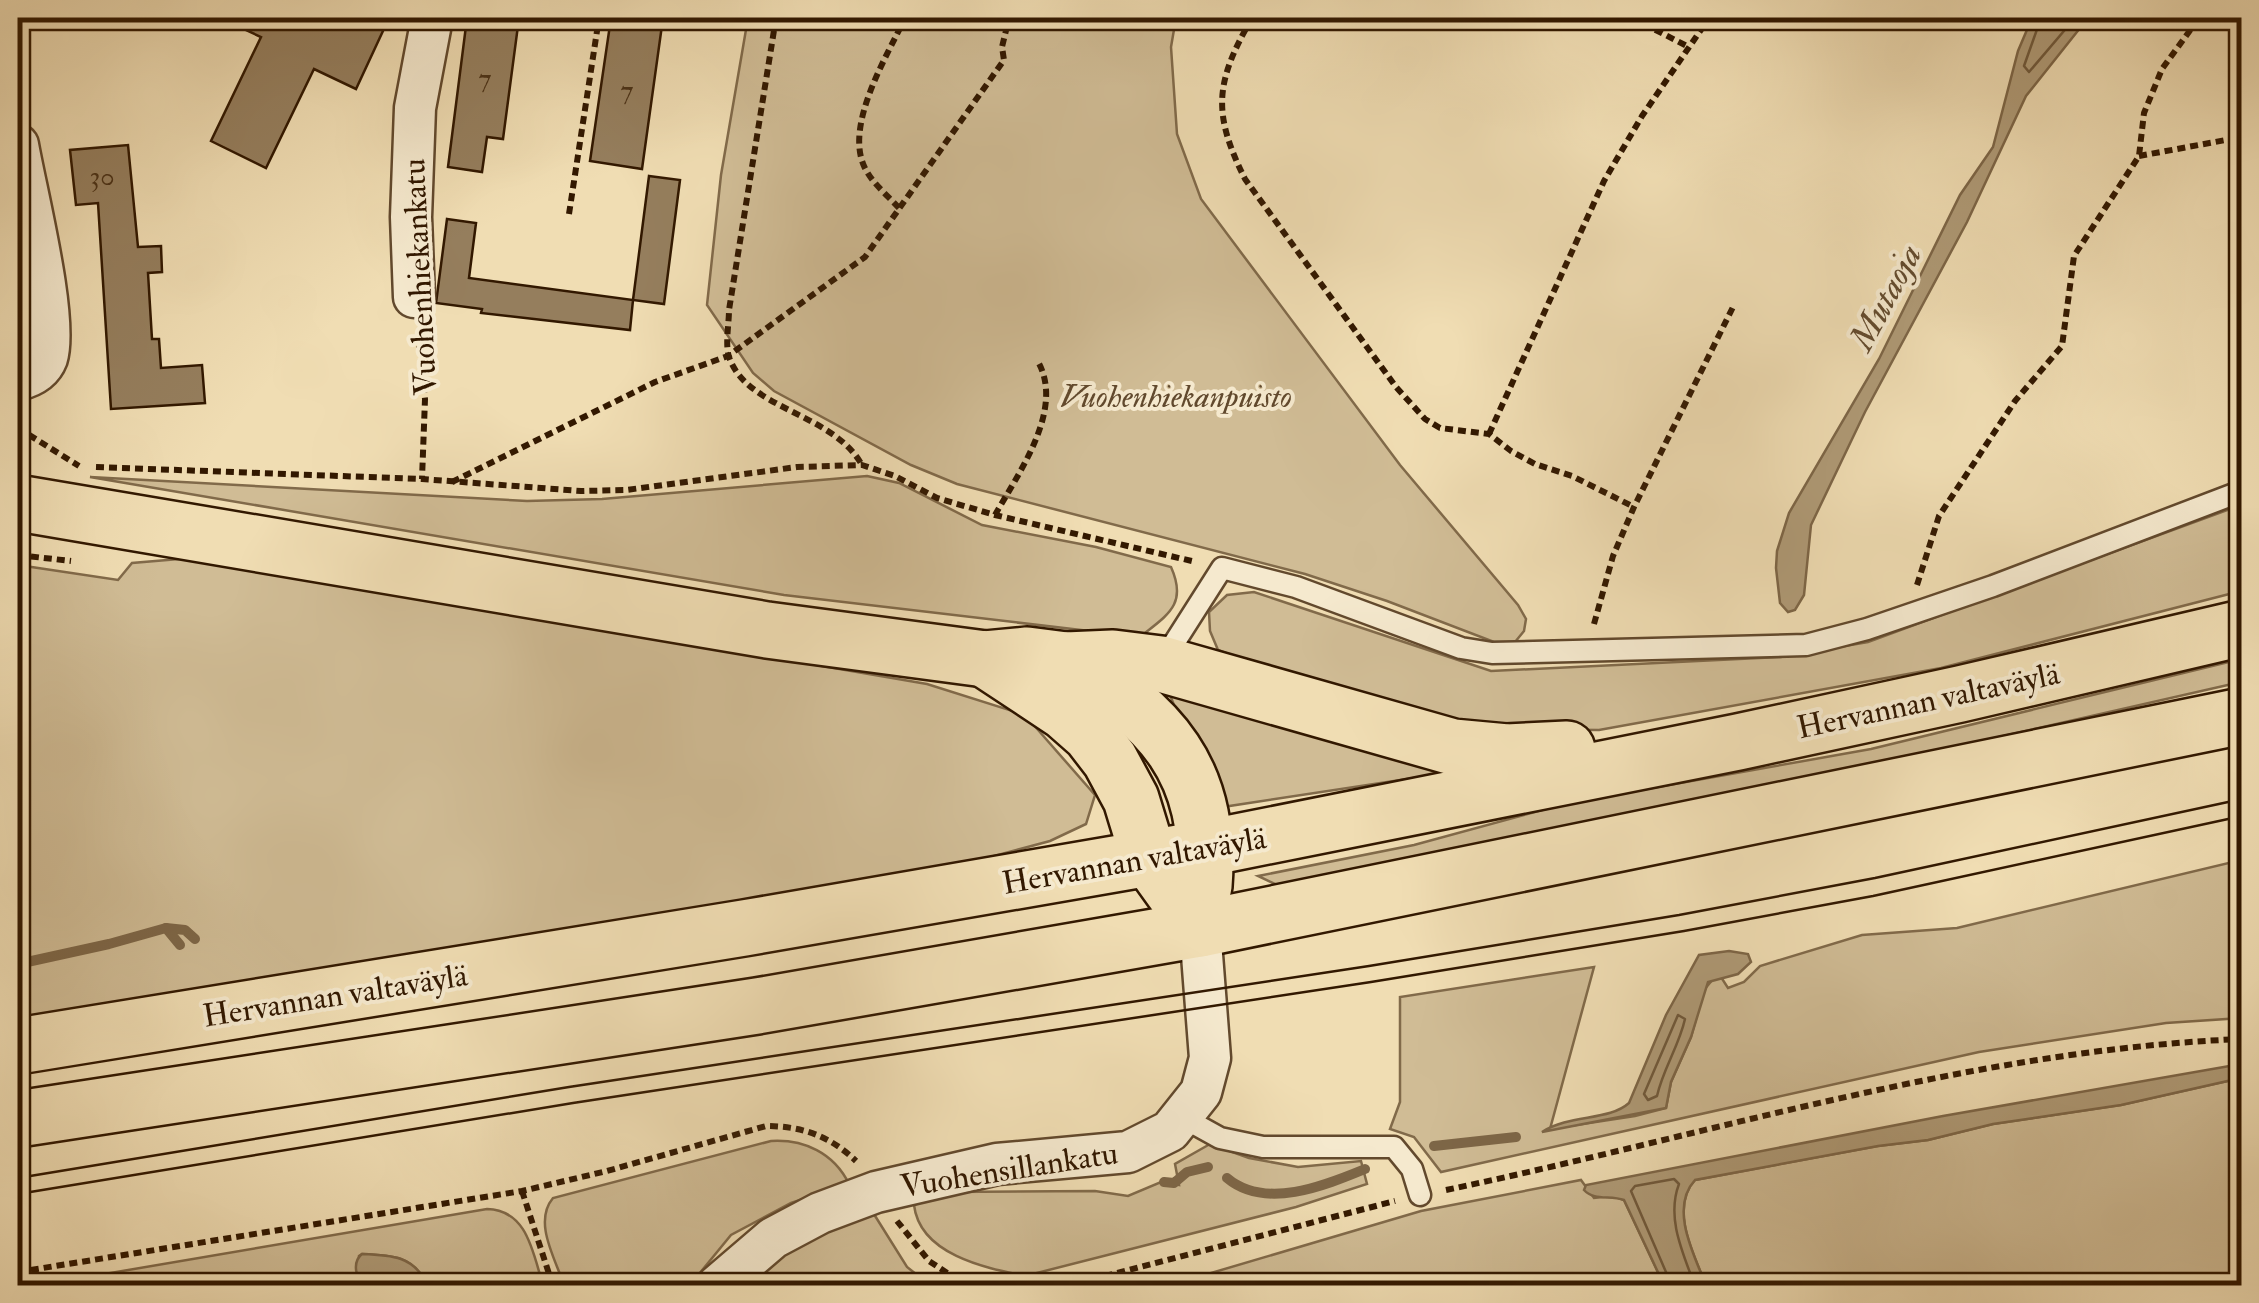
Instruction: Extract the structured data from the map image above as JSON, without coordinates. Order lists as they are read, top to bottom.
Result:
{
  "streets": {
    "highway": ["Hervannan valtaväylä"],
    "street": ["Vuohenhiekankatu", "Vuohensillankatu"]
  },
  "water": ["Mutaoja"],
  "parks": ["Vuohenhiekanpuisto"],
  "house_numbers": ["7", "7", "30"]
}
